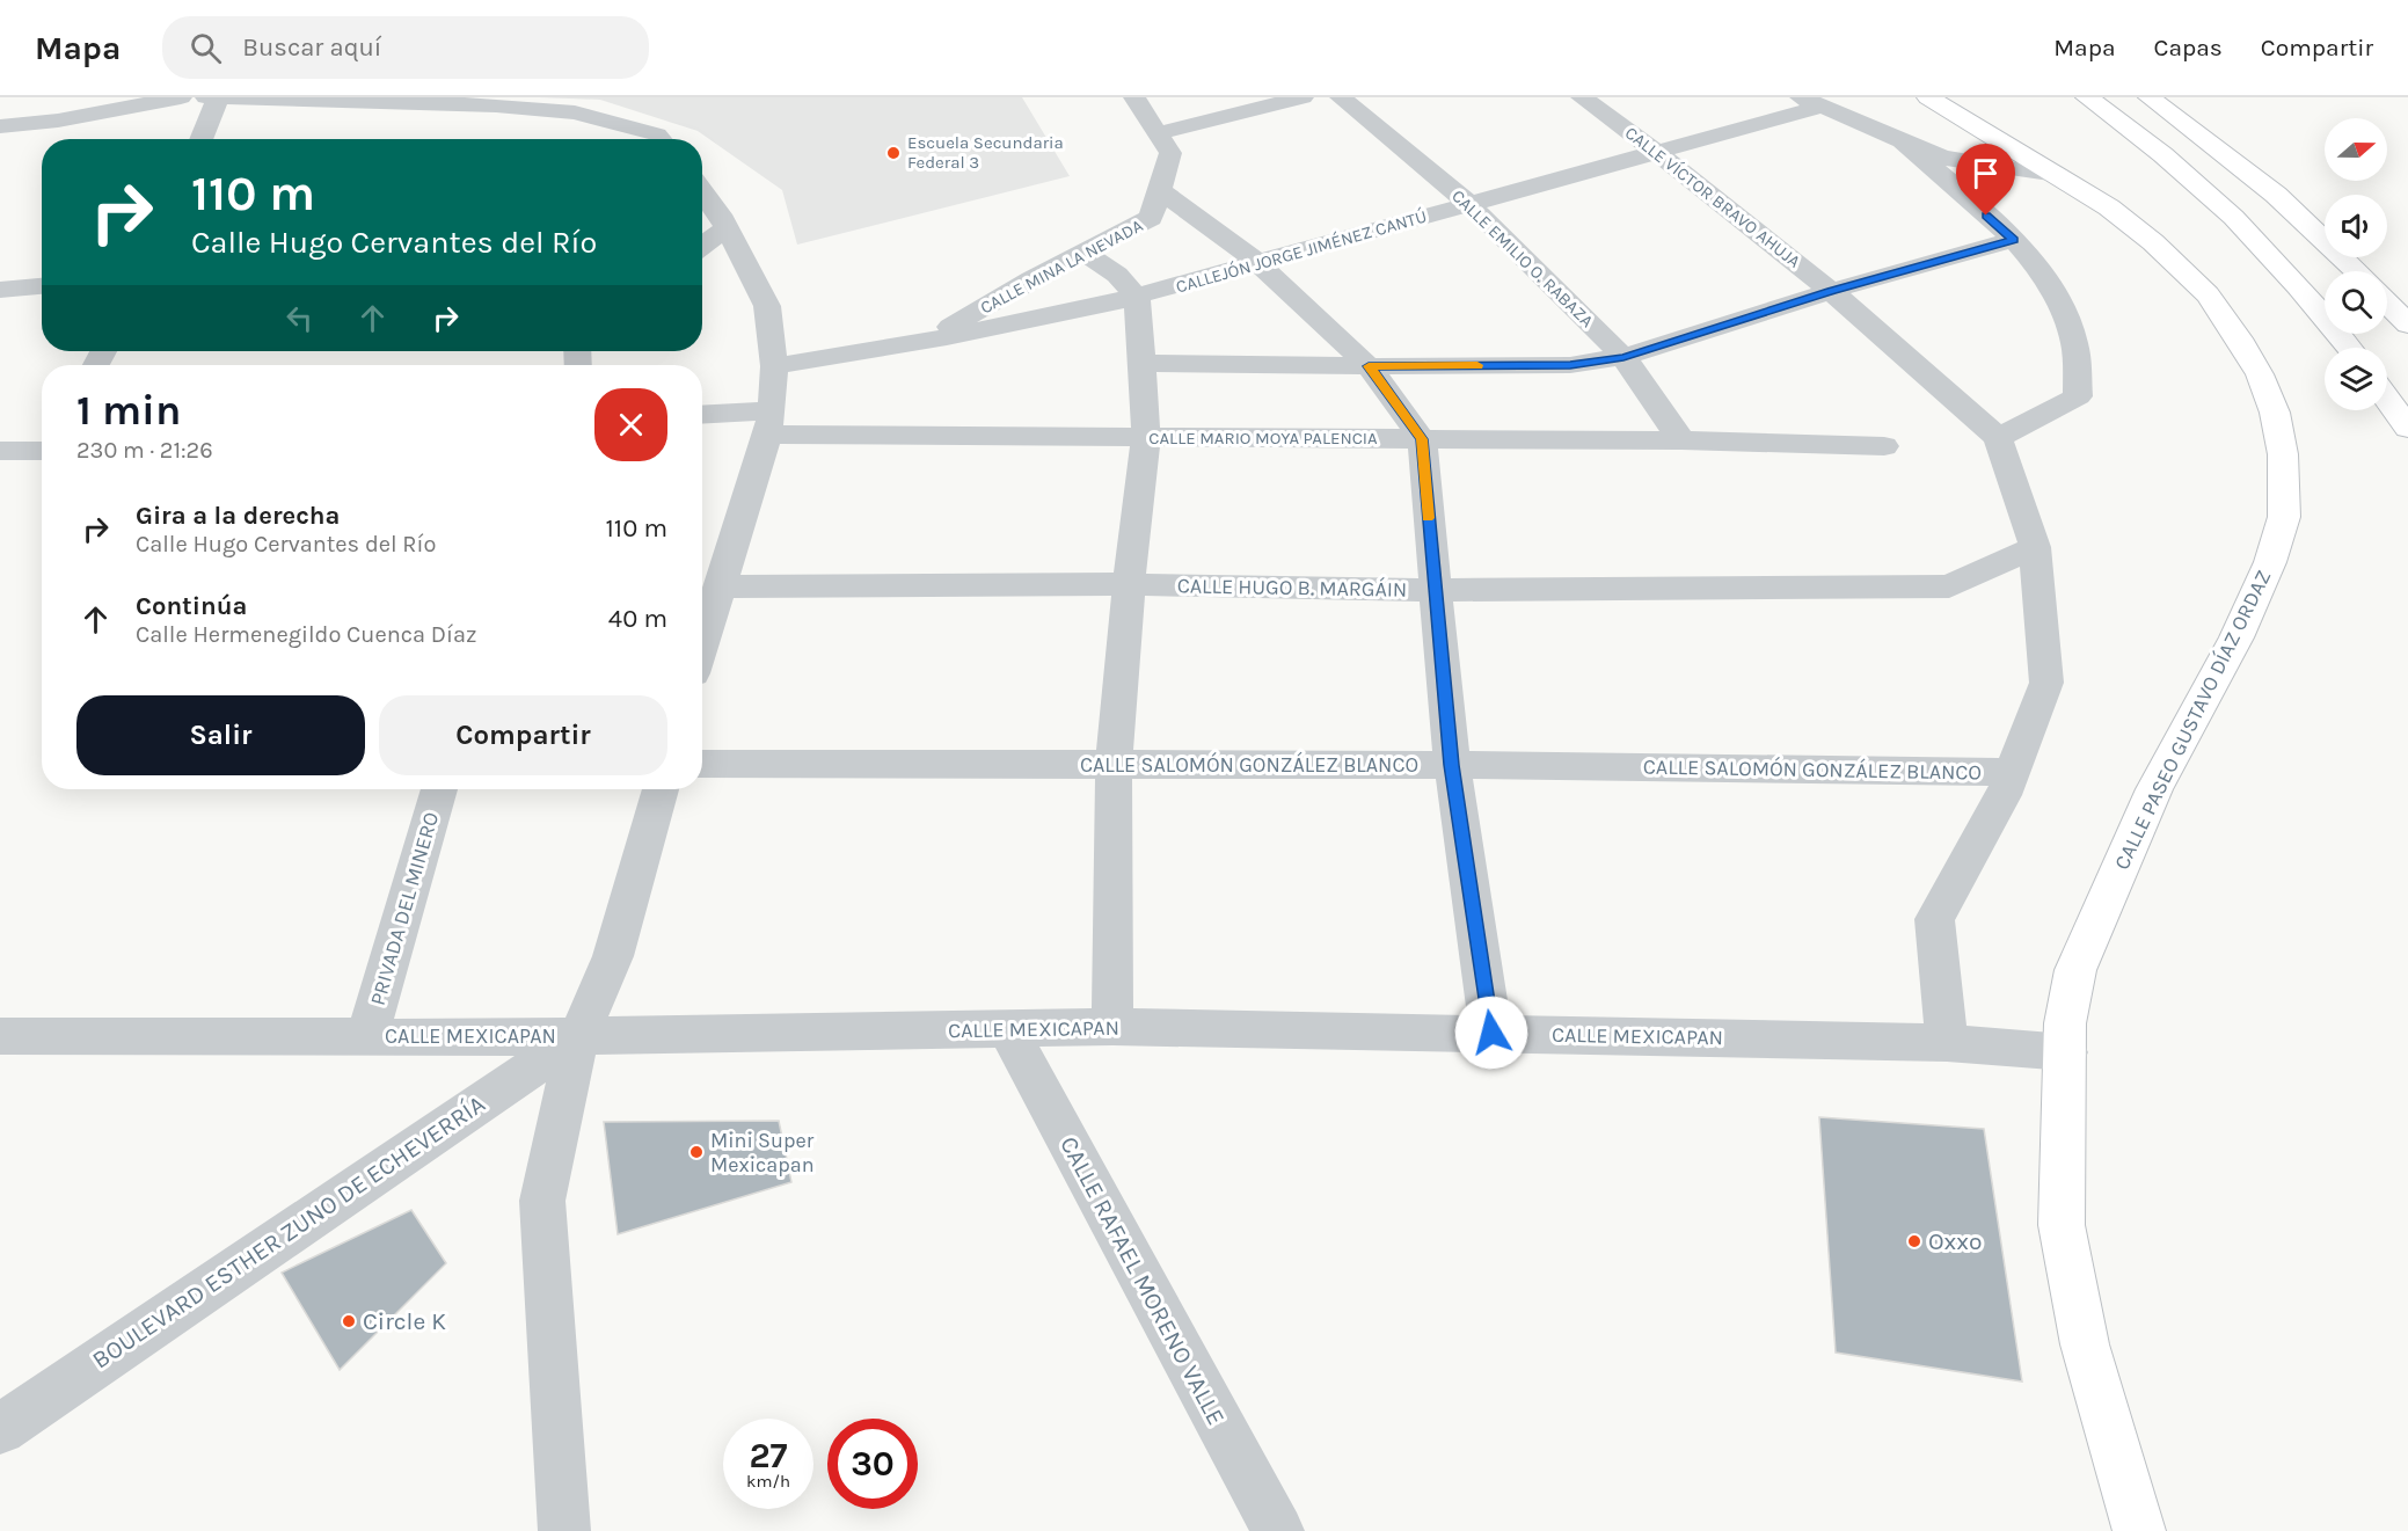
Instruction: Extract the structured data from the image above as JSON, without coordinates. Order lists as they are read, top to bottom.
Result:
{
  "streets": {
    "main road": ["CALLE PASEO GUSTAVO DÍAZ ORDAZ"],
    "street": [
      "CALLE VÍCTOR BRAVO AHUJA",
      "CALLEJÓN JORGE JIMÉNEZ CANTÚ",
      "CALLE EMILIO O. RABAZA",
      "CALLE MINA LA NEVADA",
      "CALLE MARIO MOYA PALENCIA",
      "CALLE HUGO B. MARGÁIN",
      "CALLE SALOMÓN GONZÁLEZ BLANCO",
      "PRIVADA DEL MINERO",
      "CALLE MEXICAPAN",
      "BOULEVARD ESTHER ZUNO DE ECHEVERRÍA",
      "CALLE RAFAEL MORENO VALLE"
    ]
  },
  "crossings": [
    ["CALLE VÍCTOR BRAVO AHUJA", "CALLEJÓN JORGE JIMÉNEZ CANTÚ"],
    ["CALLEJÓN JORGE JIMÉNEZ CANTÚ", "CALLE EMILIO O. RABAZA"],
    ["CALLEJÓN JORGE JIMÉNEZ CANTÚ", "CALLE MINA LA NEVADA"],
    ["CALLE EMILIO O. RABAZA", "CALLE MARIO MOYA PALENCIA"],
    ["CALLE PASEO GUSTAVO DÍAZ ORDAZ", "CALLE MEXICAPAN"],
    ["PRIVADA DEL MINERO", "CALLE MEXICAPAN"],
    ["CALLE MEXICAPAN", "BOULEVARD ESTHER ZUNO DE ECHEVERRÍA"],
    ["CALLE MEXICAPAN", "CALLE RAFAEL MORENO VALLE"]
  ],
  "places": [
    "Escuela Secundaria Federal 3",
    "Mini Super Mexicapan",
    "Oxxo",
    "Circle K"
  ],
  "north": "right",
  "page": {
    "header": "Mapa",
    "search": "Buscar aquí",
    "nav": ["Mapa", "Capas", "Compartir"],
    "turn": ["110 m", "Calle Hugo Cervantes del Río"],
    "heading": ["1 min", "230 m · 21:26"],
    "list": [
      {
        "name": "Gira a la derecha",
        "note": "Calle Hugo Cervantes del Río",
        "value": "110 m"
      },
      {
        "name": "Continúa",
        "note": "Calle Hermenegildo Cuenca Díaz",
        "value": "40 m"
      }
    ],
    "buttons": ["Salir", "Compartir"],
    "speed": "27 km/h",
    "limit": "30"
  }
}
